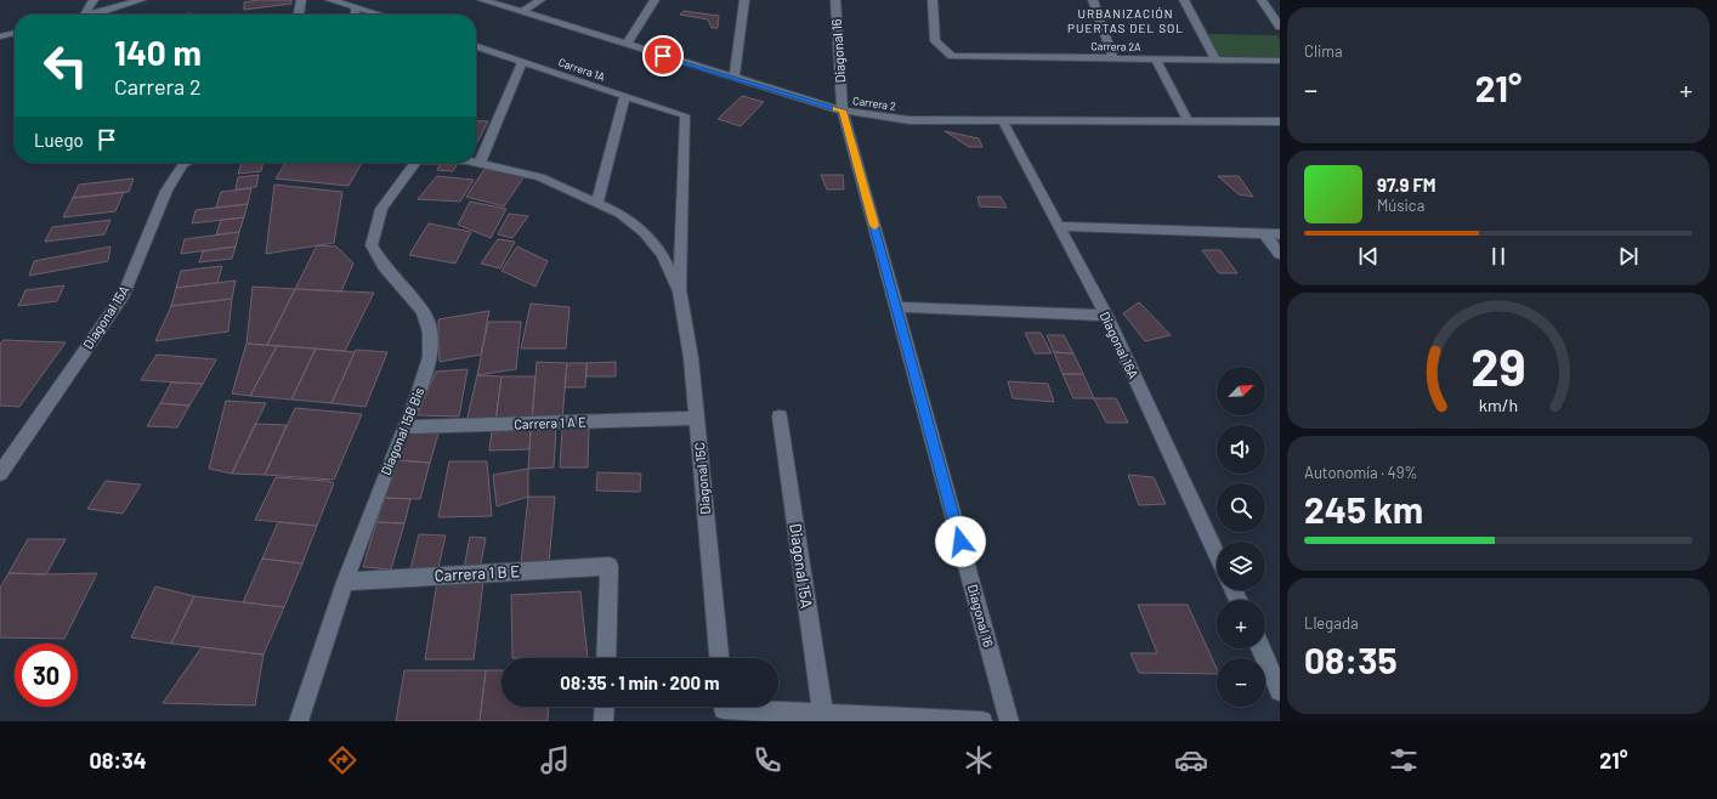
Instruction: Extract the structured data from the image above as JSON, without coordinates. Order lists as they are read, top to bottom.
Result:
{
  "streets": {
    "street": [
      "Carrera 2A",
      "Diagonal 16",
      "Carrera 1A",
      "Carrera 2",
      "Diagonal 15A",
      "Diagonal 16A",
      "Carrera 1 A E",
      "Diagonal 15B Bis",
      "Diagonal 15C",
      "Carrera 1 B E"
    ]
  },
  "crossings": [
    ["Diagonal 16", "Carrera 2"],
    ["Carrera 1A", "Diagonal 15C"],
    ["Carrera 2", "Diagonal 16A"],
    ["Carrera 1 A E", "Diagonal 15B Bis"],
    ["Carrera 1 A E", "Diagonal 15C"],
    ["Diagonal 15B Bis", "Carrera 1 B E"]
  ],
  "districts": ["URBANIZACIÓN PUERTAS DEL SOL"],
  "north": "top right",
  "page": {
    "tile": [
      "Clima",
      ["Autonomía · 49%", "245 km"],
      ["Llegada", "08:35"]
    ],
    "turn": ["140 m", "Carrera 2"],
    "heat": ["−", "21°", "+"],
    "then": "Luego",
    "song": ["97.9 FM", "Música"],
    "map_buttons": ["+", "−"],
    "limit": "30",
    "trip": "08:35 · 1 min · 200 m",
    "tabs": ["08:34", "21°"],
    "gauge": ["29", "km/h"]
  }
}
